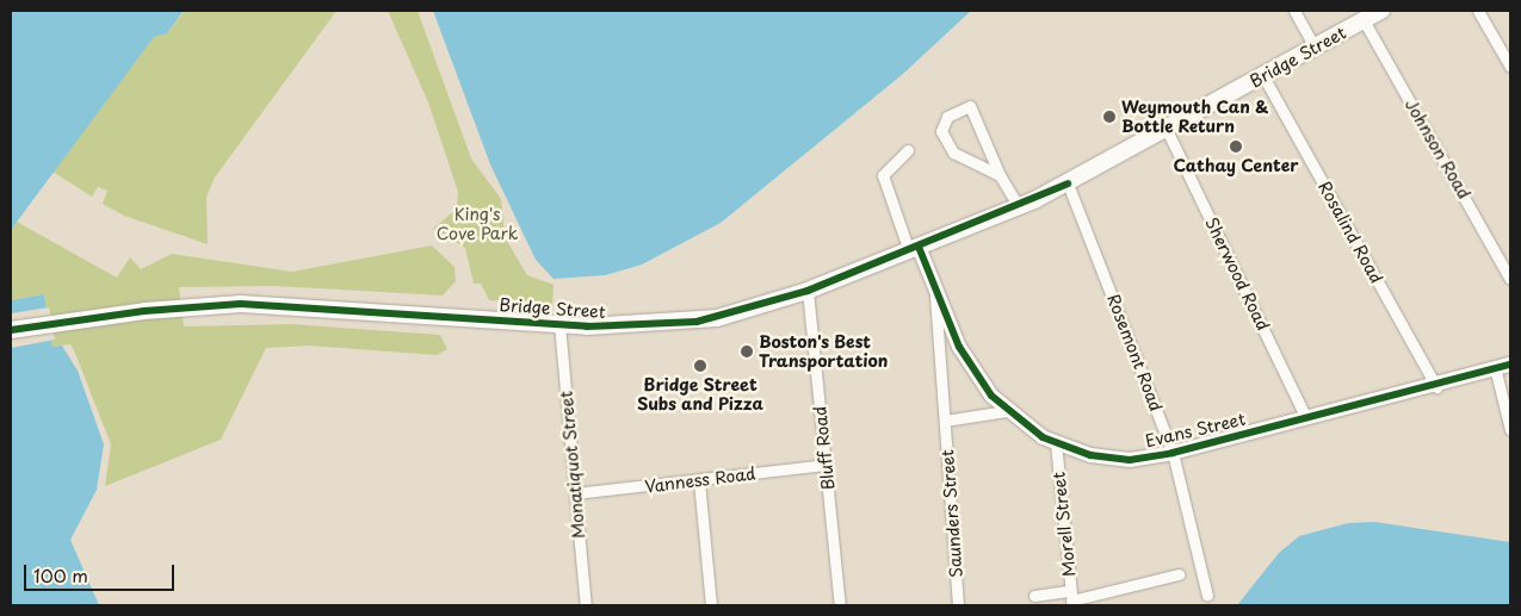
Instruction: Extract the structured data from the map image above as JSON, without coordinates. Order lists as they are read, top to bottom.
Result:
{
  "streets": {
    "main road": ["Bridge Street"],
    "street": [
      "Johnson Road",
      "Rosalind Road",
      "Sherwood Road",
      "Rosemont Road",
      "Evans Street",
      "Bluff Road",
      "Monatiquot Street",
      "Vanness Road",
      "Saunders Street",
      "Morell Street"
    ]
  },
  "crossings": [
    ["Bridge Street", "Johnson Road"],
    ["Bridge Street", "Rosalind Road"],
    ["Bridge Street", "Sherwood Road"],
    ["Bridge Street", "Rosemont Road"],
    ["Bridge Street", "Evans Street"],
    ["Bridge Street", "Bluff Road"],
    ["Bridge Street", "Monatiquot Street"],
    ["Rosalind Road", "Evans Street"],
    ["Sherwood Road", "Evans Street"],
    ["Rosemont Road", "Evans Street"],
    ["Evans Street", "Saunders Street"],
    ["Evans Street", "Morell Street"],
    ["Bluff Road", "Vanness Road"],
    ["Monatiquot Street", "Vanness Road"]
  ],
  "parks": ["King's Cove Park"],
  "places": [
    "Weymouth Can & Bottle Return",
    "Cathay Center",
    "Boston's Best Transportation",
    "Bridge Street Subs and Pizza"
  ],
  "scale_bar": "100 m"
}
